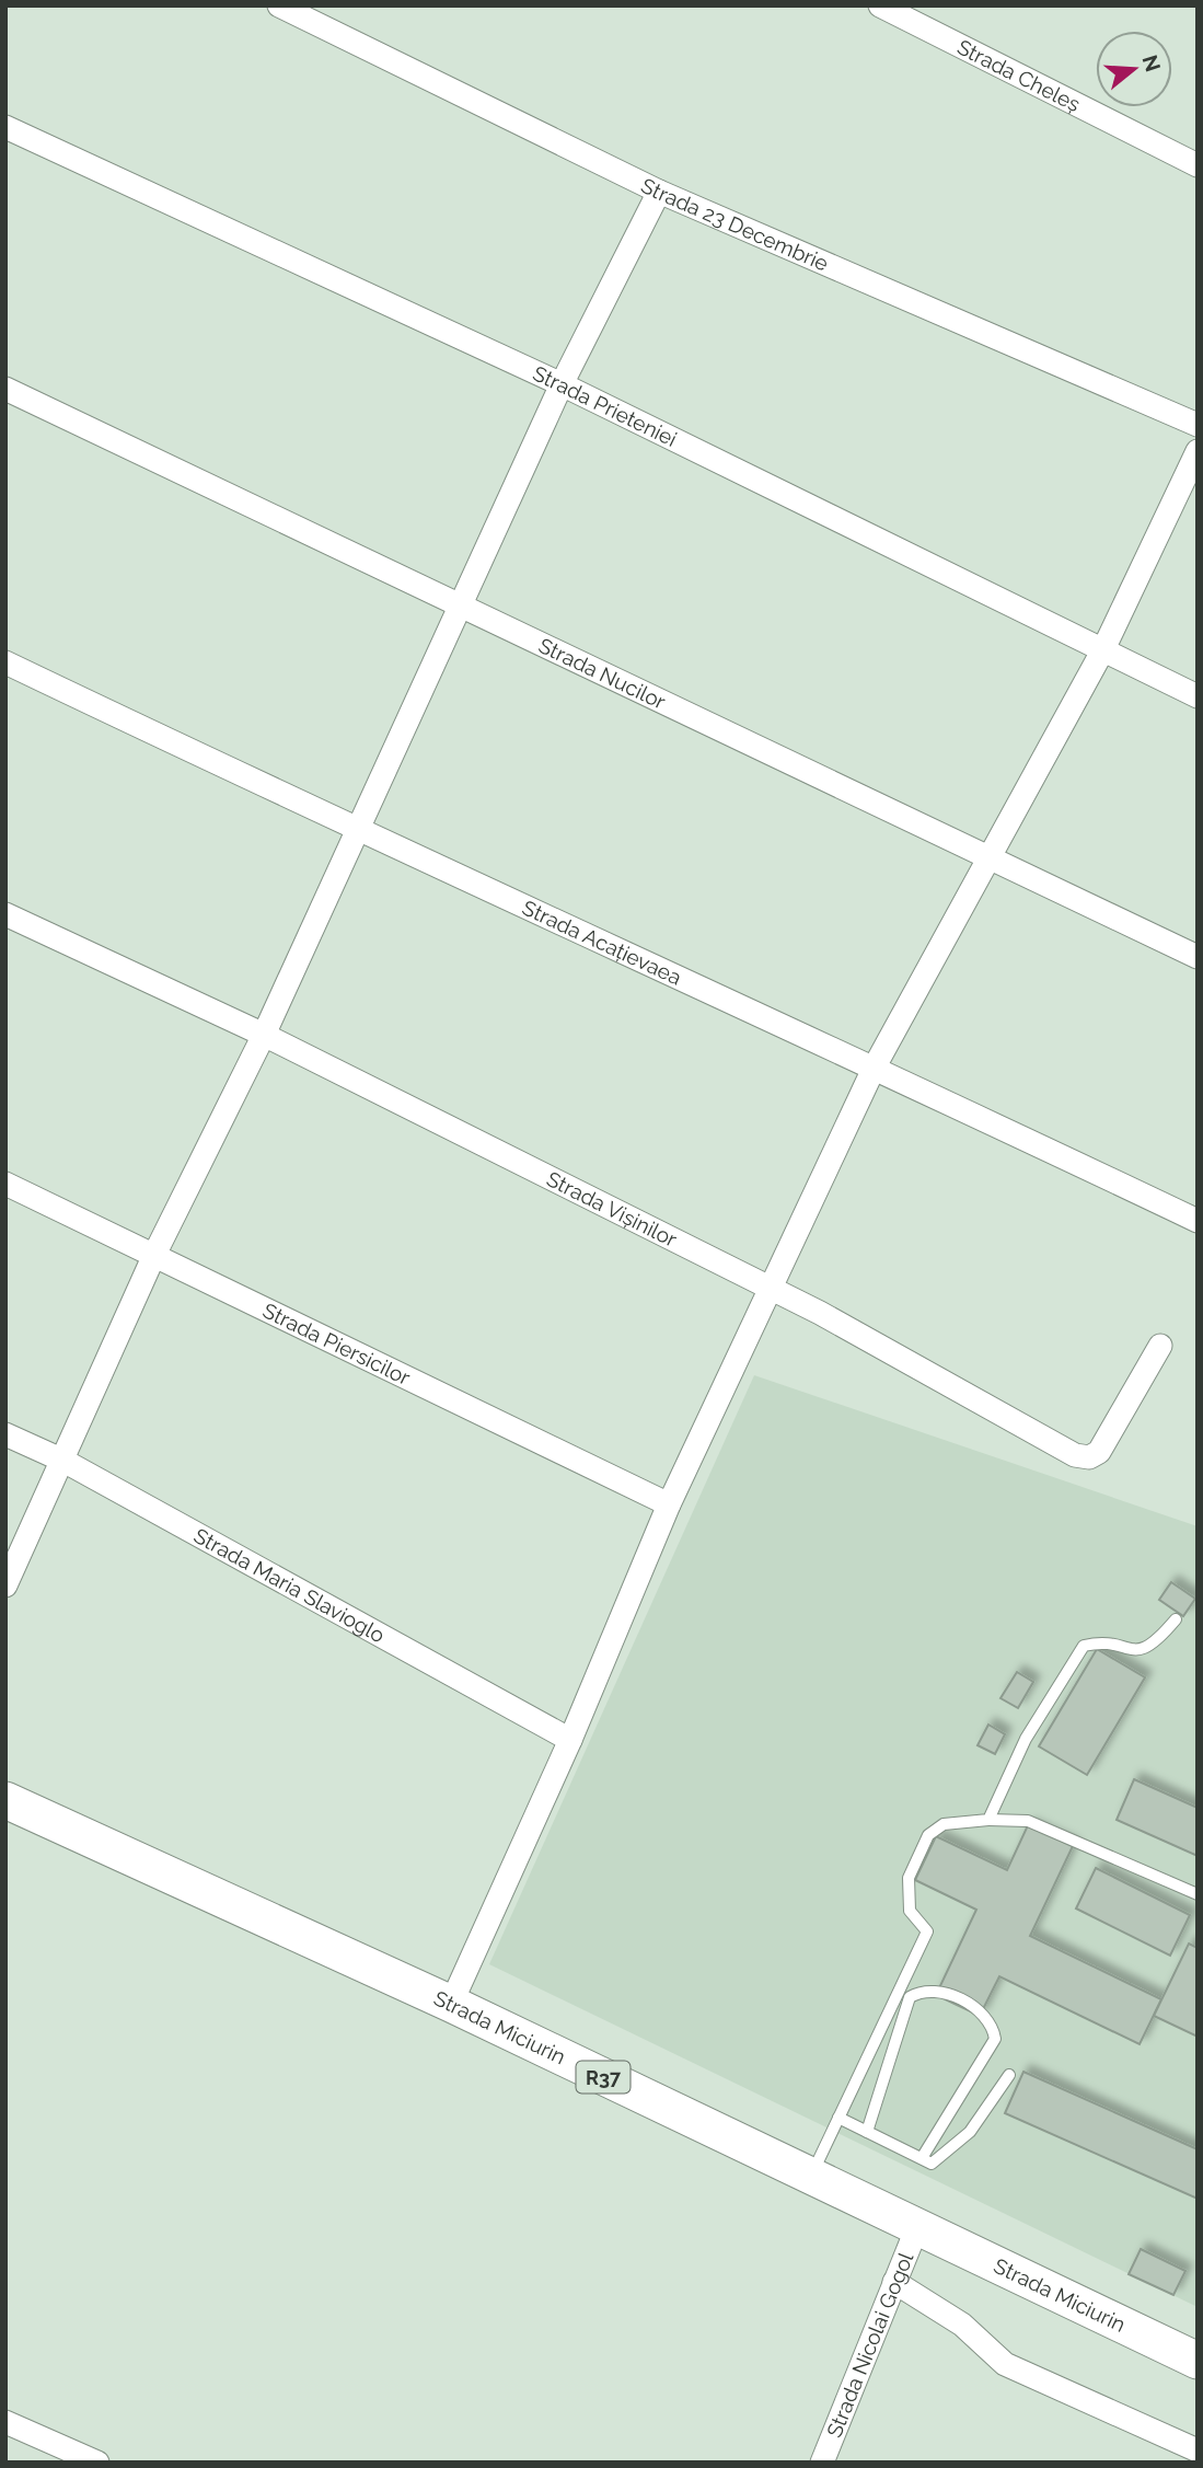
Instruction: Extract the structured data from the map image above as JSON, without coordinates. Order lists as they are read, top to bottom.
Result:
{
  "streets": {
    "main road": ["Strada Miciurin", "R37"],
    "street": [
      "Strada Cheleș",
      "Strada 23 Decembrie",
      "Strada Prieteniei",
      "Strada Nucilor",
      "Strada Acațievaea",
      "Strada Vișinilor",
      "Strada Piersicilor",
      "Strada Maria Slavioglo",
      "Strada Nicolai Gogol"
    ]
  },
  "crossings": [
    ["Strada Miciurin", "Strada Nicolai Gogol"]
  ],
  "north": "right"
}
